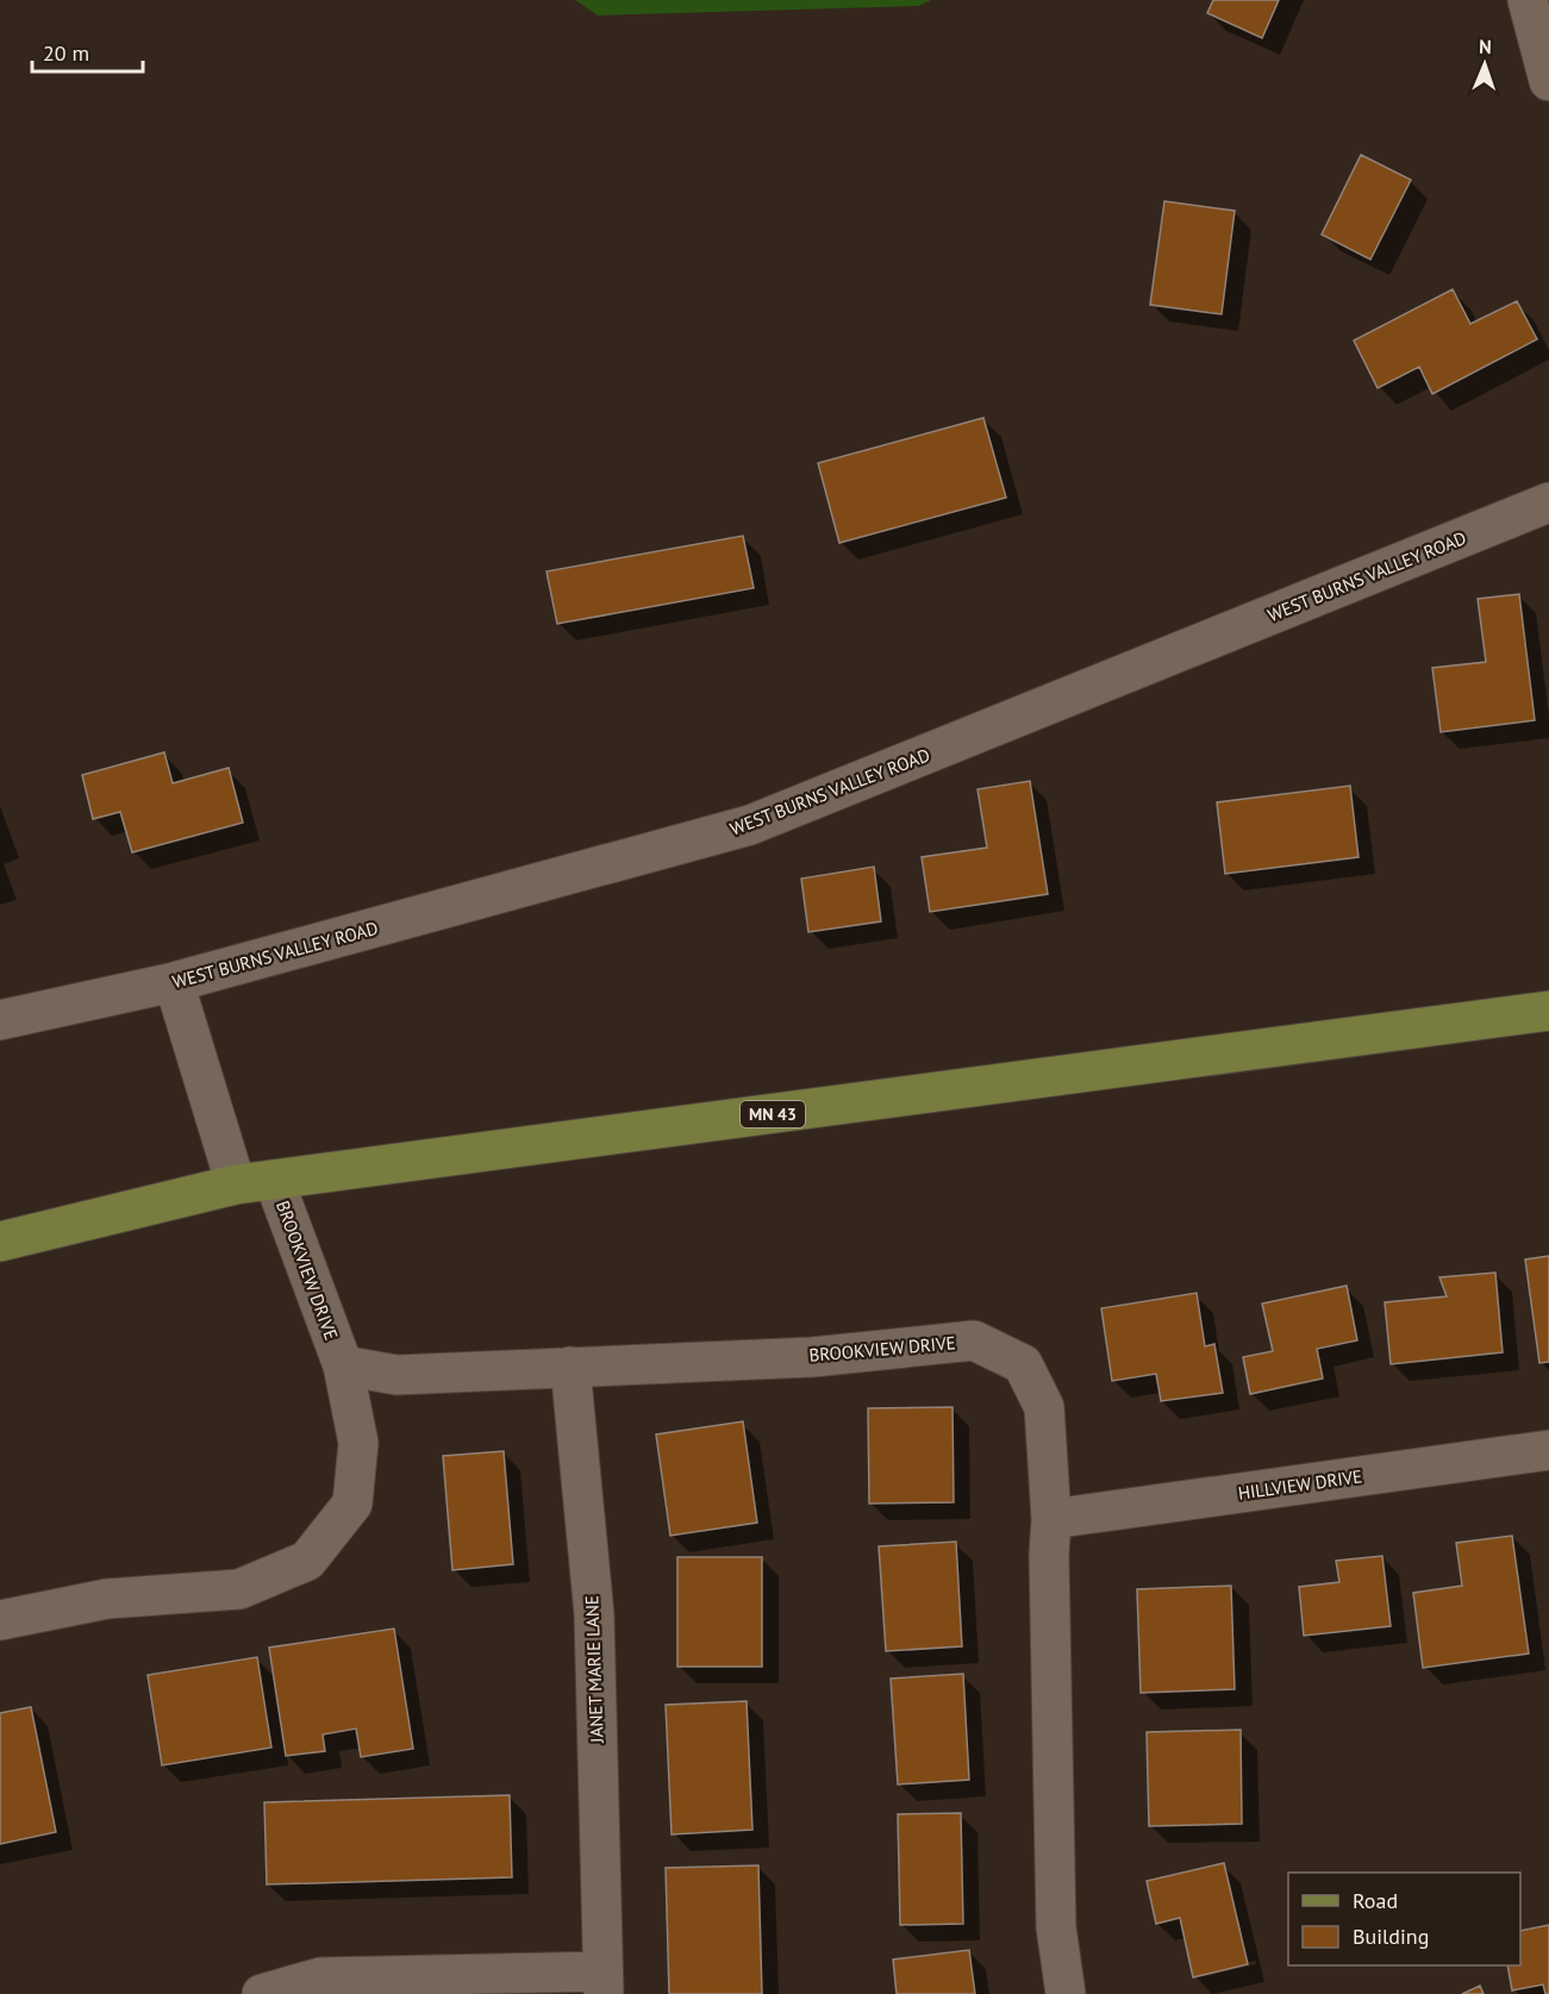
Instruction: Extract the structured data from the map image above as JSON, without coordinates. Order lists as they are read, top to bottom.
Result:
{
  "streets": {
    "main road": ["MN 43"],
    "street": [
      "WEST BURNS VALLEY ROAD",
      "BROOKVIEW DRIVE",
      "HILLVIEW DRIVE",
      "JANET MARIE LANE"
    ]
  },
  "crossings": [
    ["MN 43", "BROOKVIEW DRIVE"],
    ["BROOKVIEW DRIVE", "HILLVIEW DRIVE"],
    ["BROOKVIEW DRIVE", "JANET MARIE LANE"]
  ],
  "legend": ["Road", "Building"],
  "scale_bar": "20 m",
  "north": "top"
}
